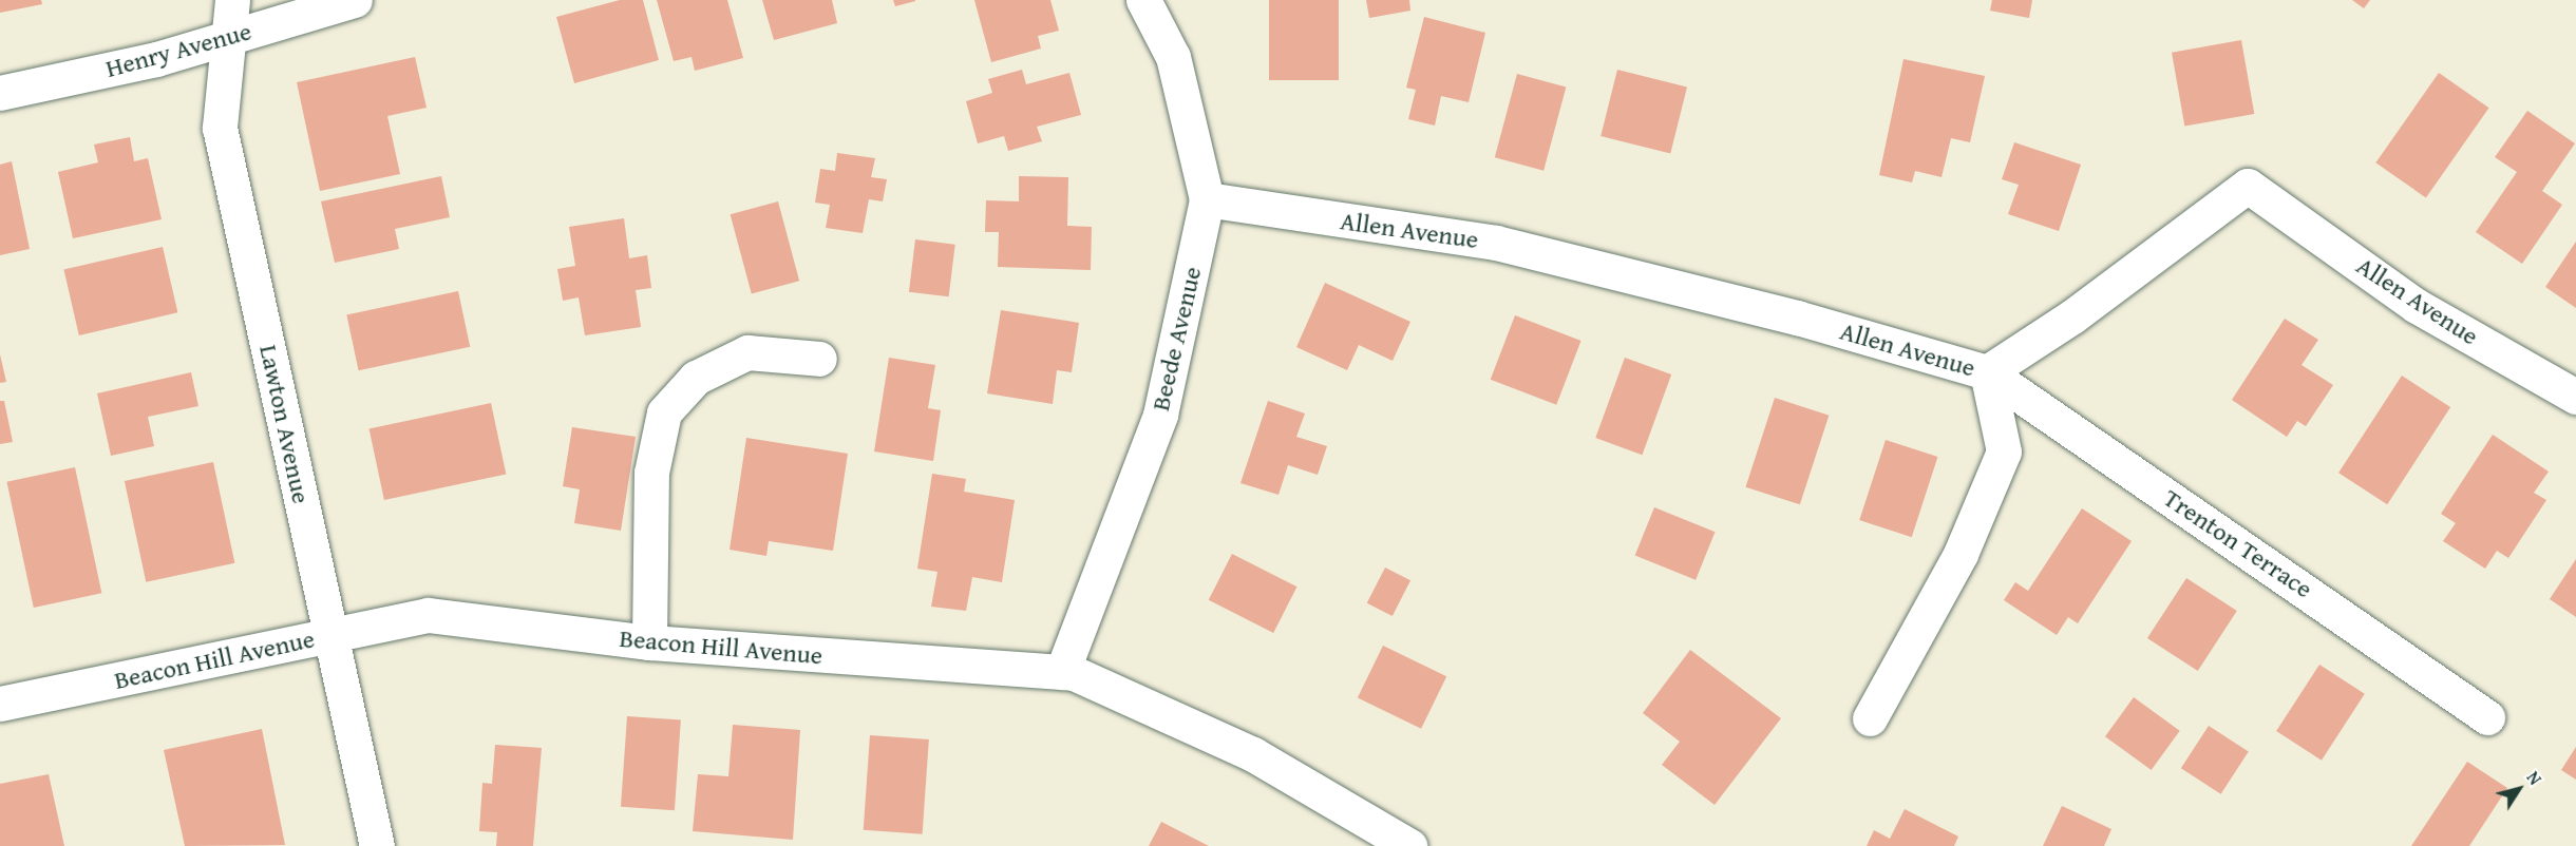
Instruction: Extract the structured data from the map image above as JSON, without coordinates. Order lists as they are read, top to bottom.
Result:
{
  "streets": {
    "street": [
      "Henry Avenue",
      "Allen Avenue",
      "Beede Avenue",
      "Lawton Avenue",
      "Trenton Terrace",
      "Beacon Hill Avenue"
    ]
  },
  "crossings": [
    ["Henry Avenue", "Lawton Avenue"],
    ["Allen Avenue", "Beede Avenue"],
    ["Allen Avenue", "Trenton Terrace"],
    ["Beede Avenue", "Beacon Hill Avenue"],
    ["Lawton Avenue", "Beacon Hill Avenue"]
  ],
  "north": "top right"
}
